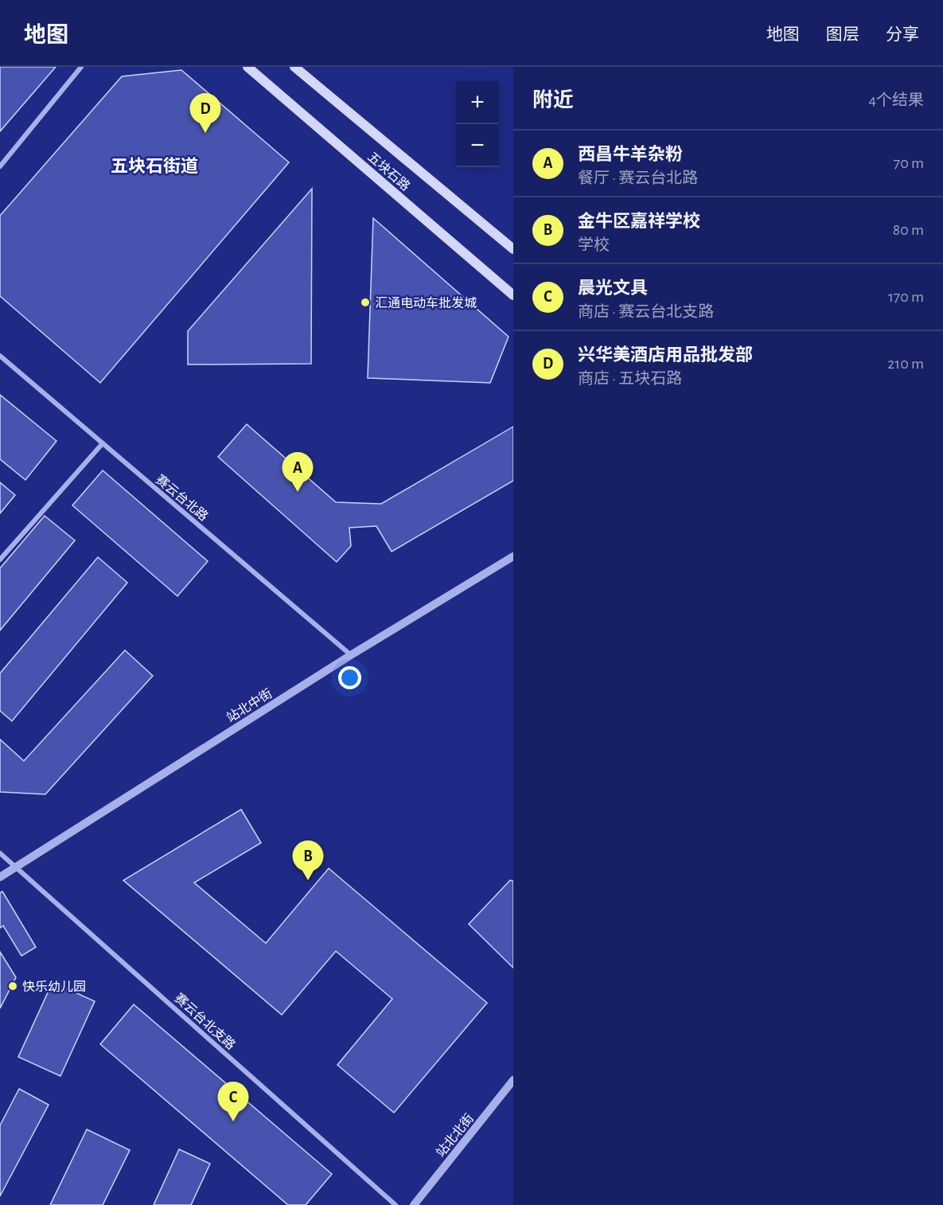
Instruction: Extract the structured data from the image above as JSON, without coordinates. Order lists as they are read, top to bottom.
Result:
{
  "streets": {
    "main road": ["五块石路"],
    "street": [
      "赛云台北路",
      "站北中街",
      "赛云台北支路",
      "站北北街"
    ]
  },
  "crossings": [
    ["赛云台北路", "站北中街"],
    ["站北中街", "赛云台北支路"]
  ],
  "districts": ["五块石街道"],
  "places": ["汇通电动车批发城", "快乐幼儿园"],
  "page": {
    "header": "地图",
    "nav": ["地图", "图层", "分享"],
    "heading": ["附近", "4个结果"],
    "map_buttons": ["+", "−"],
    "pins": [
      "D",
      "A",
      "B",
      "C"
    ],
    "list": [
      {
        "mark": "A",
        "name": "西昌牛羊杂粉",
        "note": "餐厅 · 赛云台北路",
        "value": "70 m"
      },
      {
        "mark": "B",
        "name": "金牛区嘉祥学校",
        "note": "学校",
        "value": "80 m"
      },
      {
        "mark": "C",
        "name": "晨光文具",
        "note": "商店 · 赛云台北支路",
        "value": "170 m"
      },
      {
        "mark": "D",
        "name": "兴华美酒店用品批发部",
        "note": "商店 · 五块石路",
        "value": "210 m"
      }
    ]
  }
}
